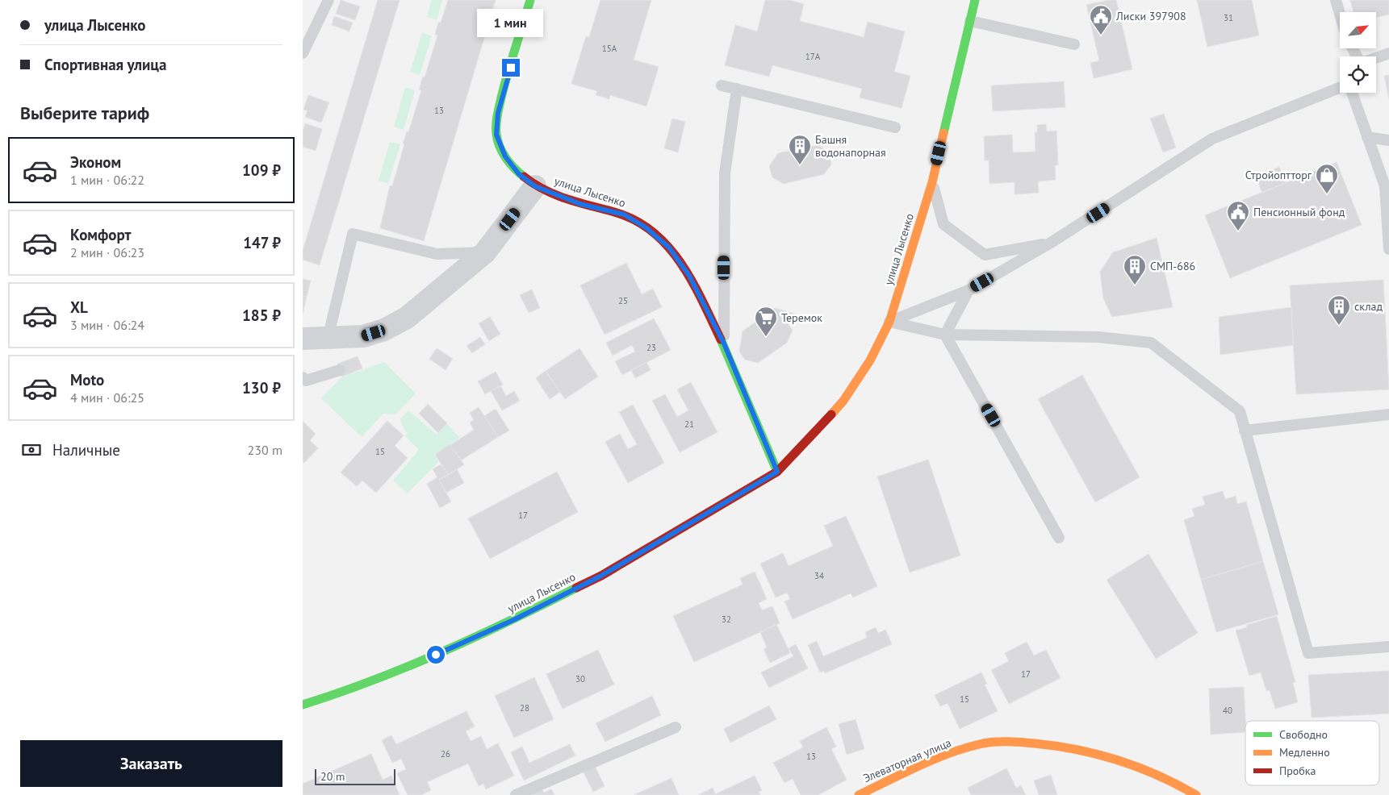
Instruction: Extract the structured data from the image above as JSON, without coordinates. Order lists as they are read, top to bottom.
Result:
{
  "streets": {
    "main road": ["улица Лысенко", "Элеваторная улица"]
  },
  "places": {
    "public building": ["Лиски 397908", "Пенсионный фонд"],
    "building": ["Башня водонапорная", "СМП-686", "склад"],
    "shop": ["Стройоптторг"],
    "supermarket": ["Теремок"]
  },
  "house_numbers": [
    "31",
    "15А",
    "17А",
    "13",
    "25",
    "23",
    "21",
    "15",
    "17",
    "34",
    "32",
    "17",
    "30",
    "15",
    "28",
    "40",
    "26",
    "13"
  ],
  "legend": ["Свободно", "Медленно", "Пробка"],
  "scale_bar": "20 m",
  "north": "top right",
  "page": {
    "banner": ["улица Лысенко", "Спортивная улица"],
    "bubble": "1 мин",
    "heading": "Выберите тариф",
    "list": [
      {
        "name": "Эконом",
        "note": "1 мин · 06:22",
        "value": "109 ₽"
      },
      {
        "name": "Комфорт",
        "note": "2 мин · 06:23",
        "value": "147 ₽"
      },
      {
        "name": "XL",
        "note": "3 мин · 06:24",
        "value": "185 ₽"
      },
      {
        "name": "Moto",
        "note": "4 мин · 06:25",
        "value": "130 ₽"
      }
    ],
    "pay": ["Наличные", "230 m"],
    "buttons": "Заказать",
    "scale": "20 m"
  }
}
